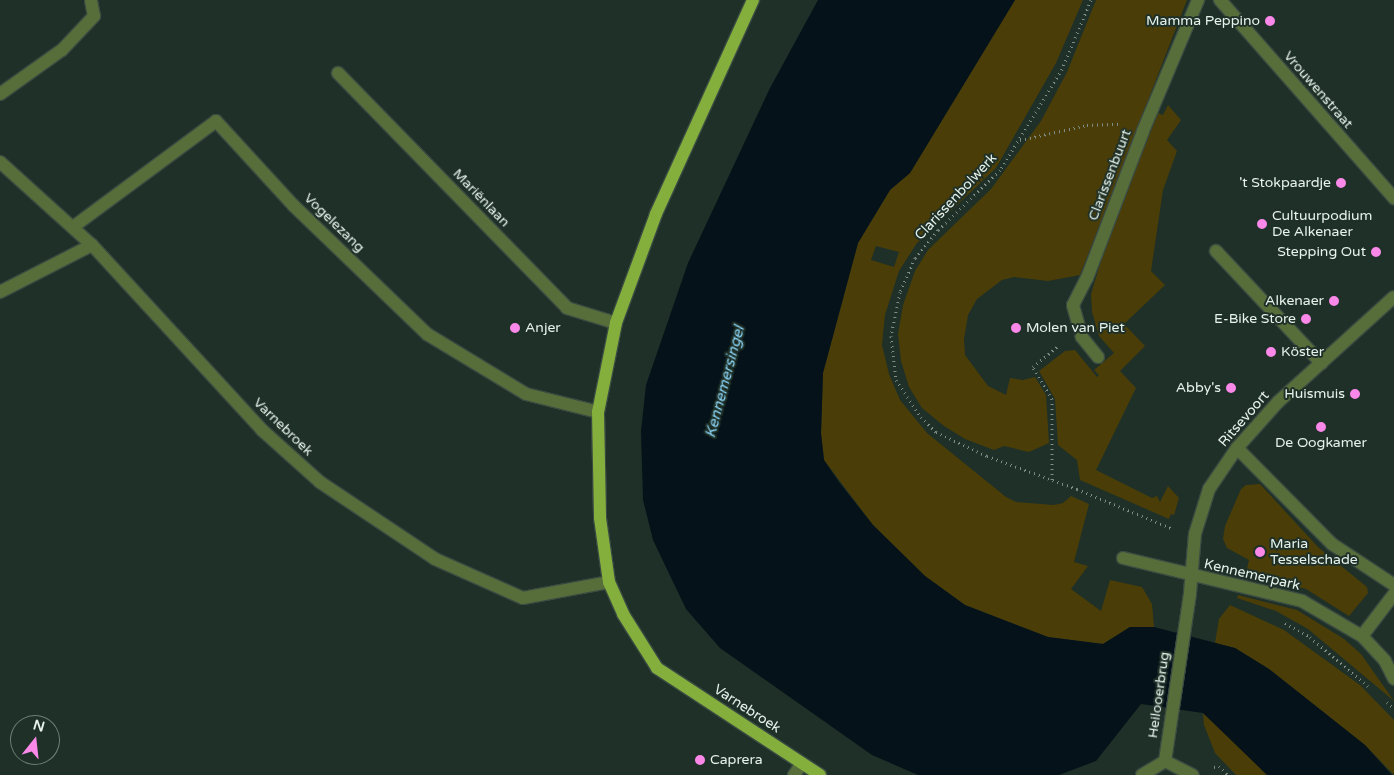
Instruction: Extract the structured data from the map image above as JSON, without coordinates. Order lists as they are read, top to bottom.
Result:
{
  "streets": {
    "main road": ["Varnebroek"],
    "street": [
      "Vrouwenstraat",
      "Clarissenbuurt",
      "Mariënlaan",
      "Vogelezang",
      "Ritsevoort",
      "Kennemerpark",
      "Heilooerbrug"
    ],
    "path": ["Clarissenbolwerk"]
  },
  "crossings": [
    ["Clarissenbolwerk", "Ritsevoort"],
    ["Vogelezang", "Varnebroek"],
    ["Ritsevoort", "Kennemerpark"],
    ["Ritsevoort", "Heilooerbrug"]
  ],
  "water": ["Kennemersingel"],
  "places": [
    "Mamma Peppino",
    "'t Stokpaardje",
    "Cultuurpodium De Alkenaer",
    "Stepping Out",
    "Alkenaer",
    "E-Bike Store",
    "Anjer",
    "Molen van Piet",
    "Köster",
    "Abby's",
    "Huismuis",
    "De Oogkamer",
    "Maria Tesselschade",
    "Caprera"
  ],
  "north": "top"
}
